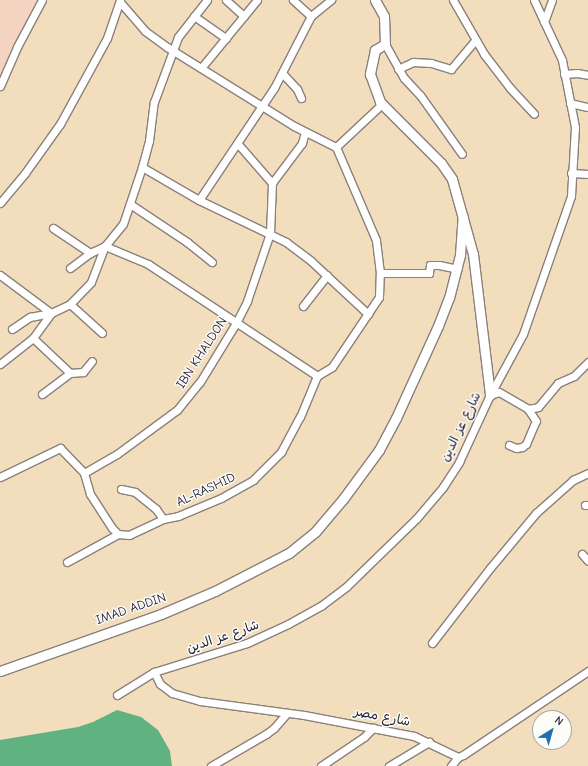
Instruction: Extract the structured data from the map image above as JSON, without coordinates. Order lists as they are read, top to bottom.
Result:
{
  "streets": {
    "street": [
      "IBN KHALDON",
      "شارع عز الدين",
      "AL-RASHID",
      "IMAD ADDIN",
      "شارع مصر"
    ]
  },
  "crossings": [
    ["شارع عز الدين", "شارع مصر"]
  ],
  "north": "top right"
}
